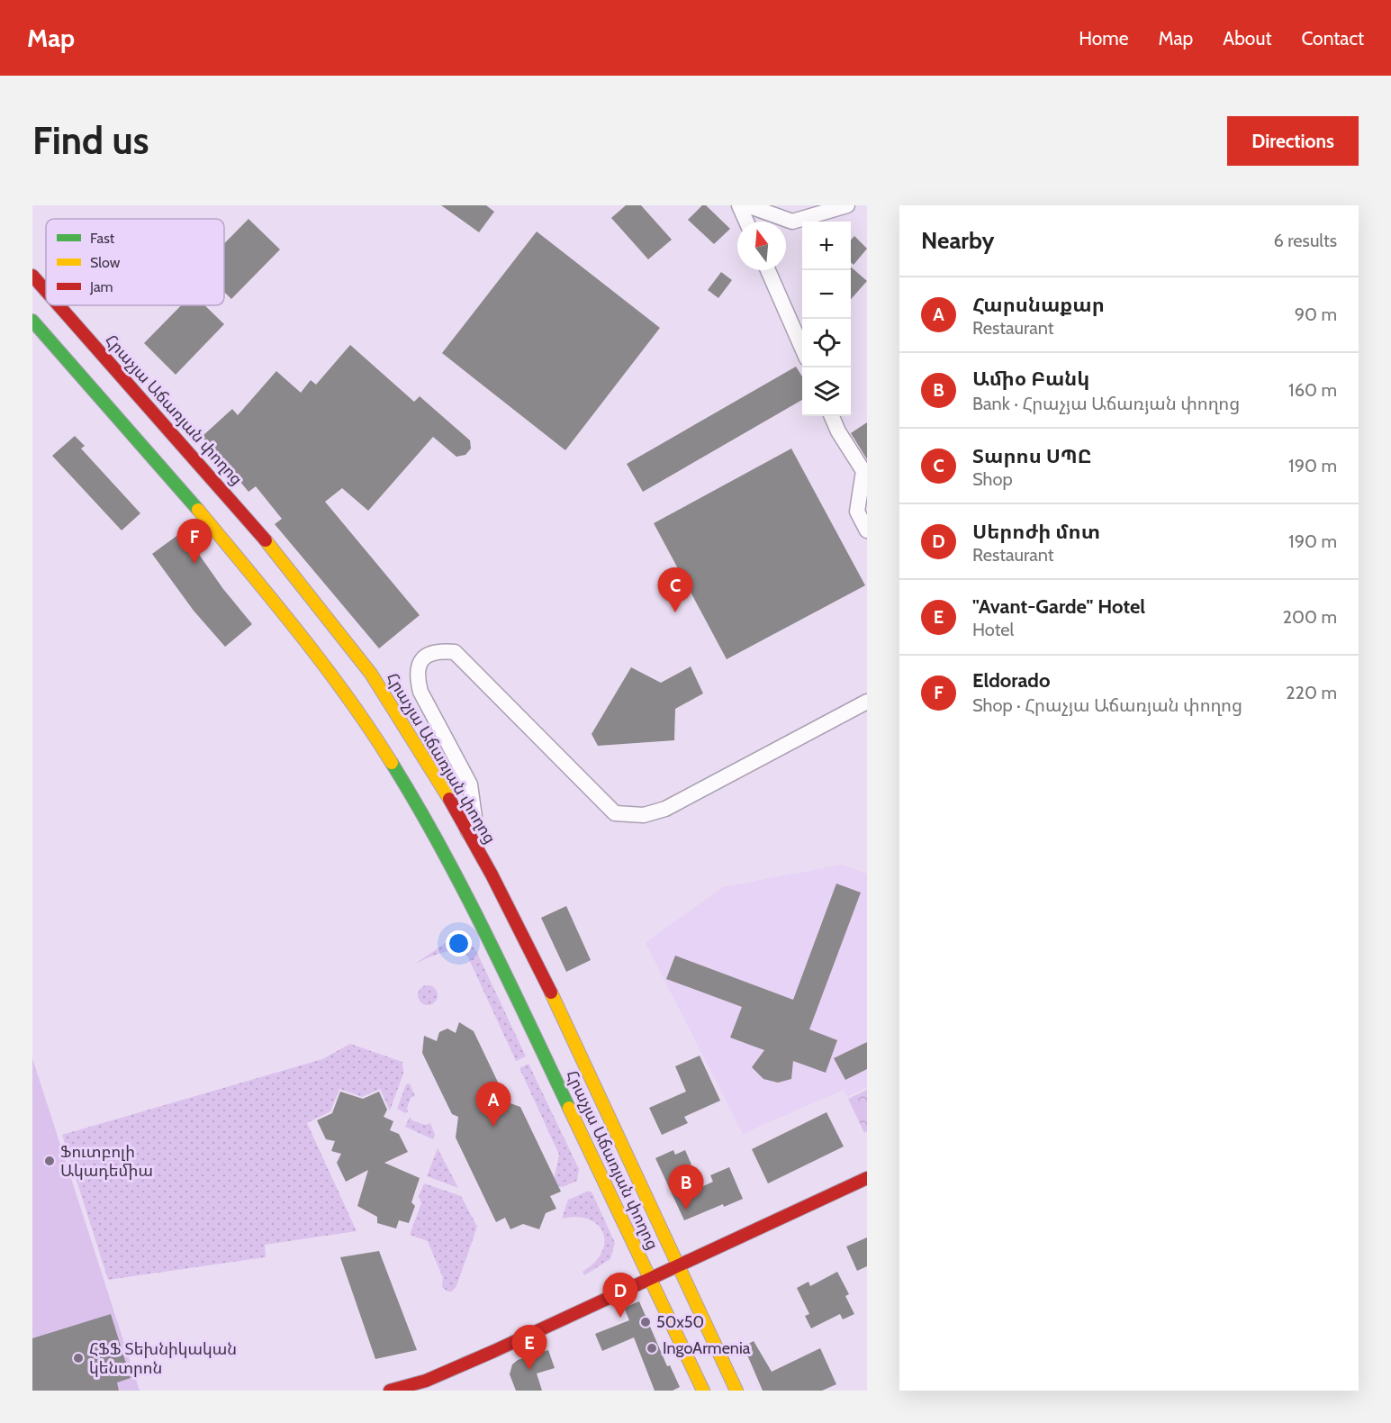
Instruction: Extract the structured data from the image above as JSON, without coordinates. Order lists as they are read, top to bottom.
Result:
{
  "streets": {
    "main road": ["Հրաչյա Աճառյան փողոց"]
  },
  "places": [
    "Ֆուտբոլի Ակադեմիա",
    "50x50",
    "IngoArmenia",
    "ՀՖՖ Տեխնիկական կենտրոն"
  ],
  "legend": ["Fast", "Slow", "Jam"],
  "north": "top",
  "page": {
    "header": "Map",
    "nav": [
      "Home",
      "Map",
      "About",
      "Contact"
    ],
    "buttons": "Directions",
    "title": "Find us",
    "heading": ["Nearby", "6 results"],
    "map_buttons": ["+", "−"],
    "list": [
      {
        "mark": "A",
        "name": "Հարսնաքար",
        "note": "Restaurant",
        "value": "90 m"
      },
      {
        "mark": "B",
        "name": "Ամիօ Բանկ",
        "note": "Bank · Հրաչյա Աճառյան փողոց",
        "value": "160 m"
      },
      {
        "mark": "C",
        "name": "Տարոս ՍՊԸ",
        "note": "Shop",
        "value": "190 m"
      },
      {
        "mark": "D",
        "name": "Սերոժի մոտ",
        "note": "Restaurant",
        "value": "190 m"
      },
      {
        "mark": "E",
        "name": "\"Avant-Garde\" Hotel",
        "note": "Hotel",
        "value": "200 m"
      },
      {
        "mark": "F",
        "name": "Eldorado",
        "note": "Shop · Հրաչյա Աճառյան փողոց",
        "value": "220 m"
      }
    ],
    "pins": [
      "F",
      "C",
      "A",
      "B",
      "D",
      "E"
    ]
  }
}
